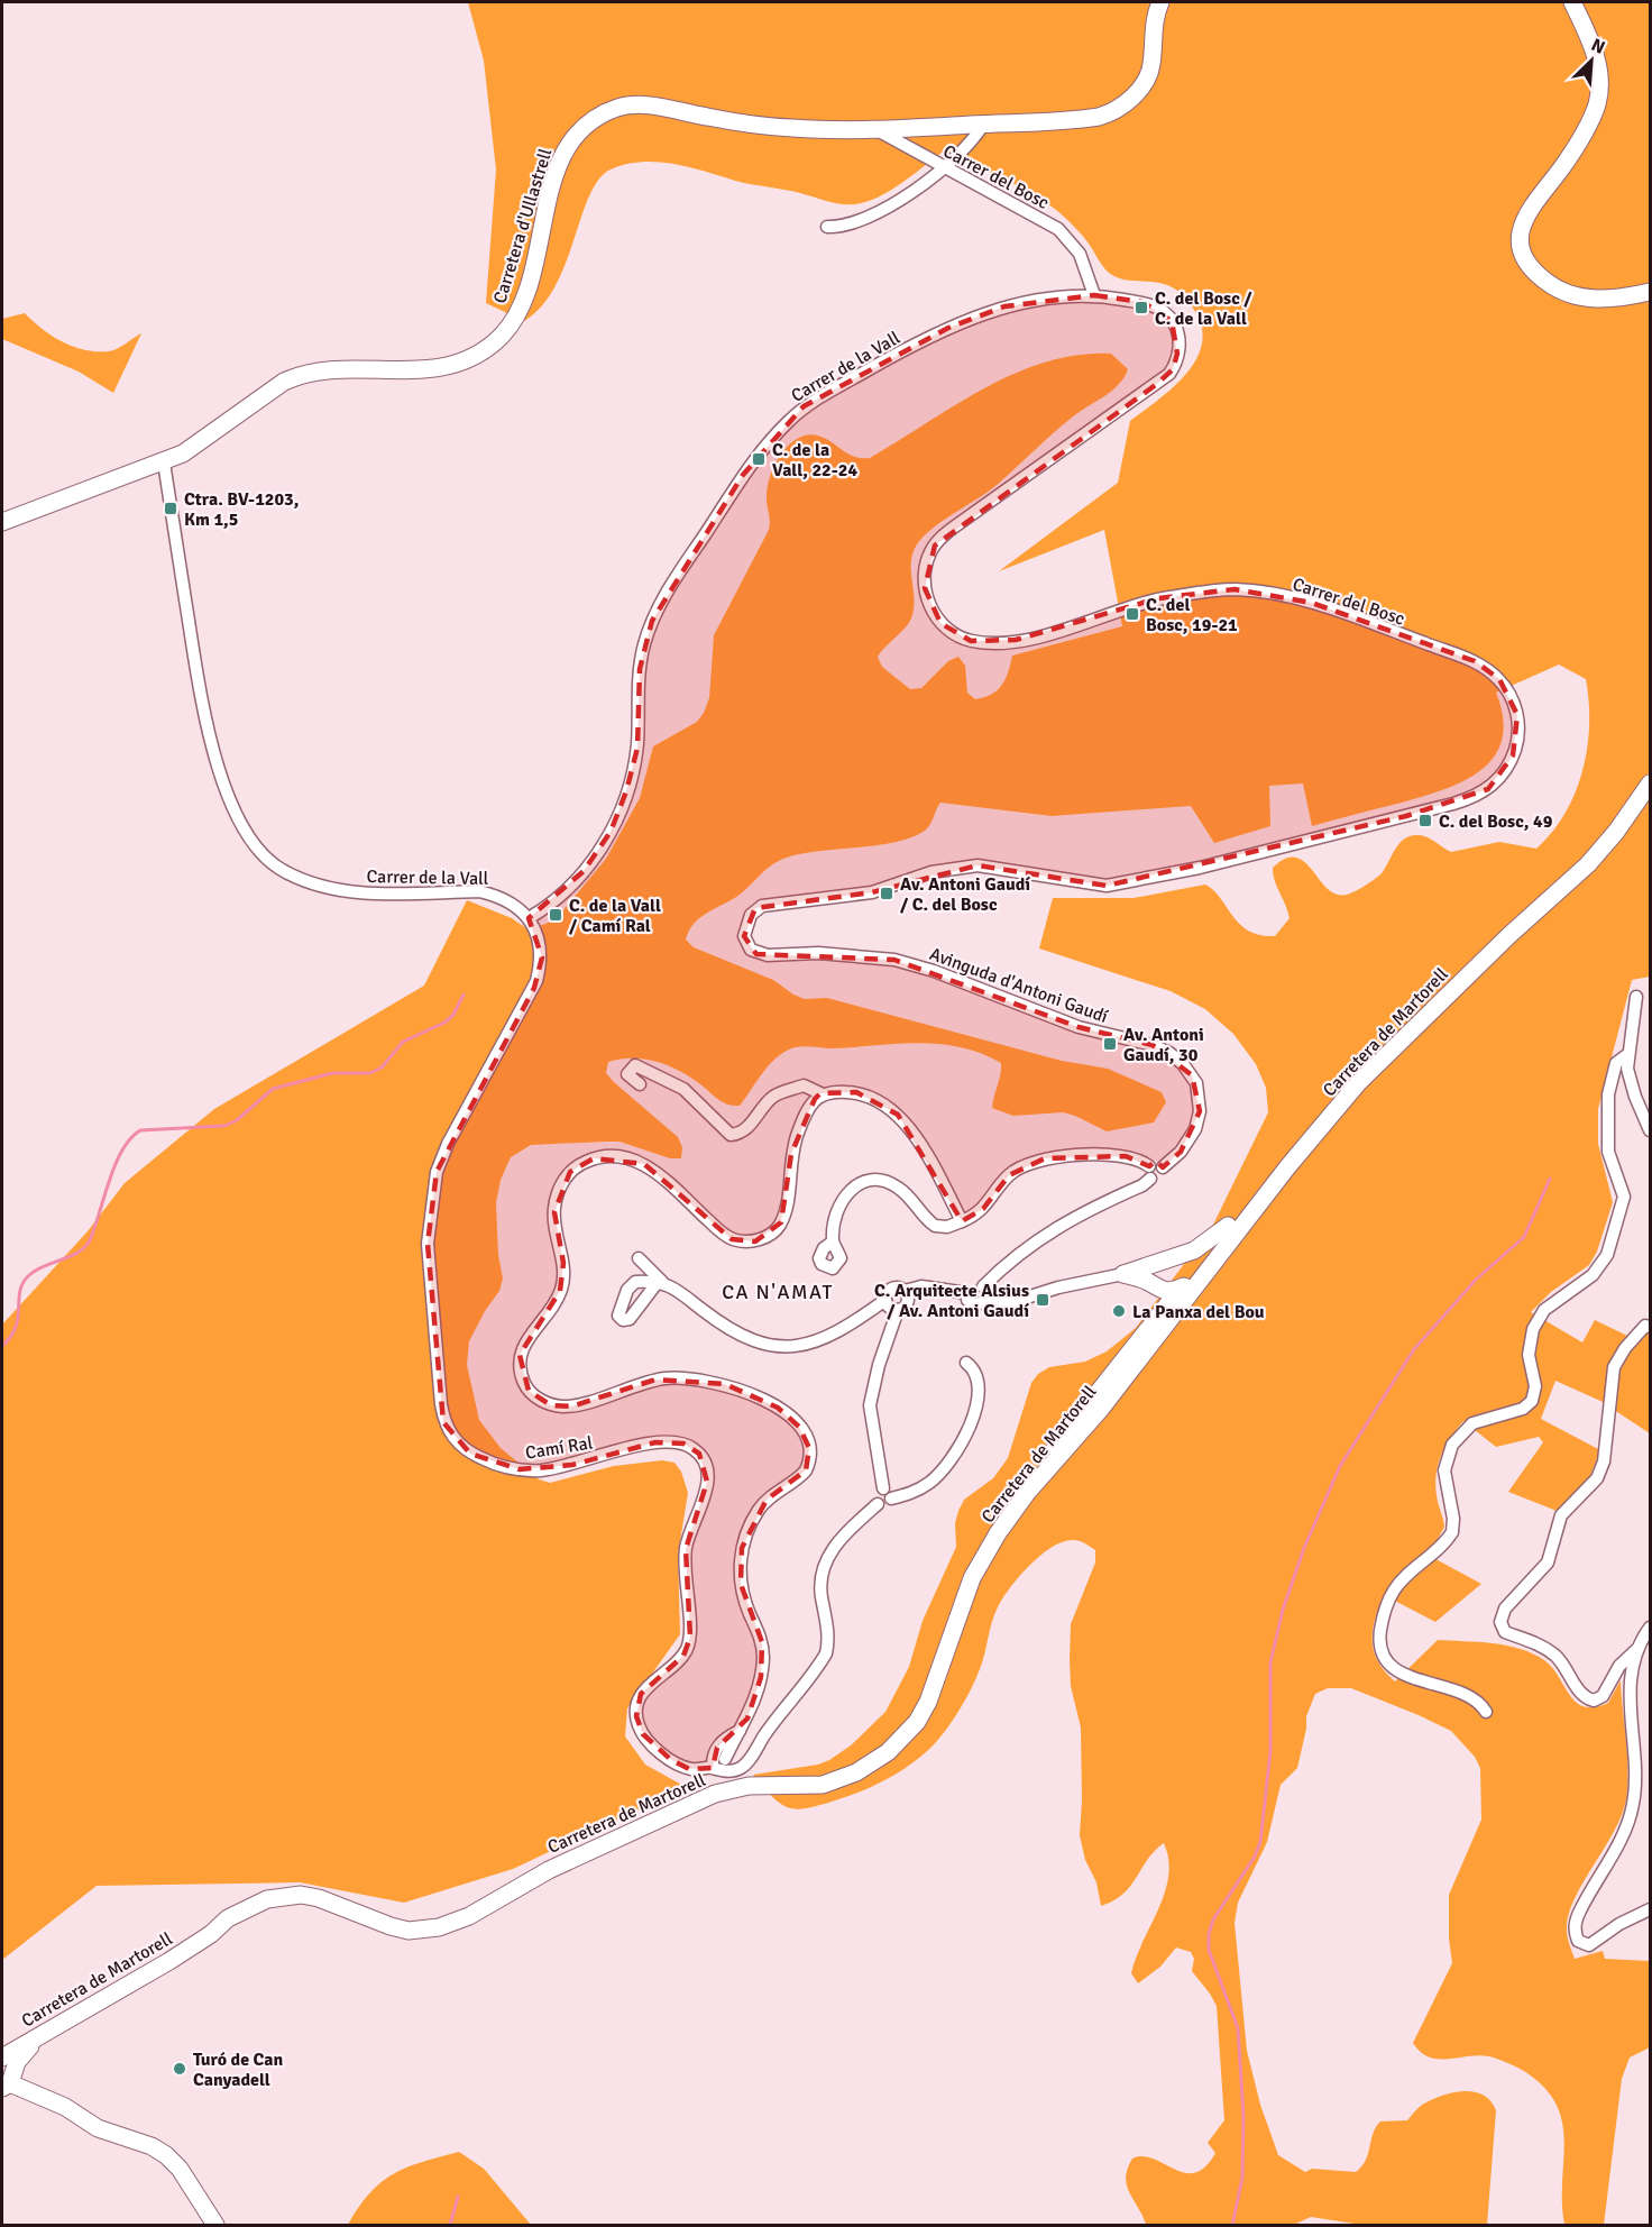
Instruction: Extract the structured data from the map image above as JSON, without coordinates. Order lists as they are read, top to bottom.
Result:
{
  "streets": {
    "main road": ["Carretera d'Ullastrell", "Carretera de Martorell"],
    "street": [
      "Carrer del Bosc",
      "Carrer de la Vall",
      "Avinguda d'Antoni Gaudí",
      "Camí Ral"
    ]
  },
  "crossings": [
    ["Carrer del Bosc", "Carretera d'Ullastrell"],
    ["Carrer del Bosc", "Carrer de la Vall"],
    ["Carrer del Bosc", "Avinguda d'Antoni Gaudí"],
    ["Carretera d'Ullastrell", "Carrer de la Vall"],
    ["Carrer de la Vall", "Camí Ral"]
  ],
  "districts": ["CA N'AMAT"],
  "places": {
    "transit": [
      "C. del Bosc / C. de la Vall",
      "C. de la Vall, 22-24",
      "Ctra. BV-1203, Km 1,5",
      "C. del Bosc, 19-21",
      "C. del Bosc, 49",
      "Av. Antoni Gaudí / C. del Bosc",
      "C. de la Vall / Camí Ral",
      "Av. Antoni Gaudí, 30",
      "C. Arquitecte Alsius / Av. Antoni Gaudí"
    ],
    "other": ["La Panxa del Bou", "Turó de Can Canyadell"]
  },
  "north": "top right"
}
